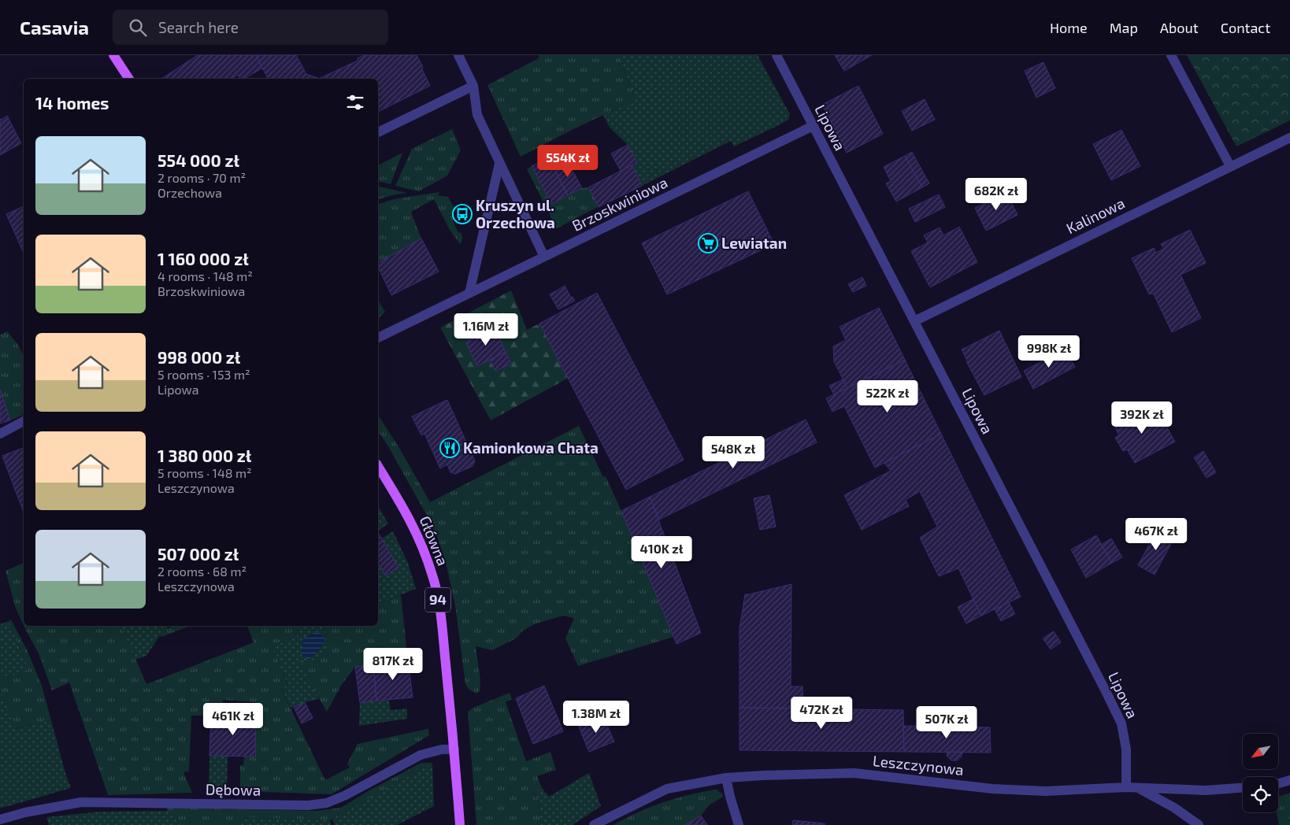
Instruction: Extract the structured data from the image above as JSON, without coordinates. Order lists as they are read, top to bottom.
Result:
{
  "streets": {
    "main road": ["Główna", "94"],
    "street": [
      "Lipowa",
      "Brzoskwiniowa",
      "Kalinowa",
      "Leszczynowa",
      "Dębowa"
    ]
  },
  "crossings": [
    ["Lipowa", "Brzoskwiniowa"],
    ["Lipowa", "Kalinowa"],
    ["Lipowa", "Leszczynowa"],
    ["Główna", "Dębowa"]
  ],
  "places": {
    "bus stop": ["Kruszyn ul. Orzechowa"],
    "supermarket": ["Lewiatan"],
    "restaurant": ["Kamionkowa Chata"]
  },
  "north": "bottom left",
  "page": {
    "header": "Casavia",
    "search": "Search here",
    "nav": [
      "Home",
      "Map",
      "About",
      "Contact"
    ],
    "heading": "14 homes",
    "list": [
      {
        "name": "554 000 zł",
        "note": "2 rooms · 70 m² · Orzechowa"
      },
      {
        "name": "1 160 000 zł",
        "note": "4 rooms · 148 m² · Brzoskwiniowa"
      },
      {
        "name": "998 000 zł",
        "note": "5 rooms · 153 m² · Lipowa"
      },
      {
        "name": "1 380 000 zł",
        "note": "5 rooms · 148 m² · Leszczynowa"
      },
      {
        "name": "507 000 zł",
        "note": "2 rooms · 68 m² · Leszczynowa"
      }
    ],
    "price": [
      "554K zł",
      "682K zł",
      "1.16M zł",
      "998K zł",
      "522K zł",
      "392K zł",
      "548K zł",
      "467K zł",
      "410K zł",
      "817K zł",
      "472K zł",
      "1.38M zł",
      "461K zł",
      "507K zł"
    ]
  }
}
